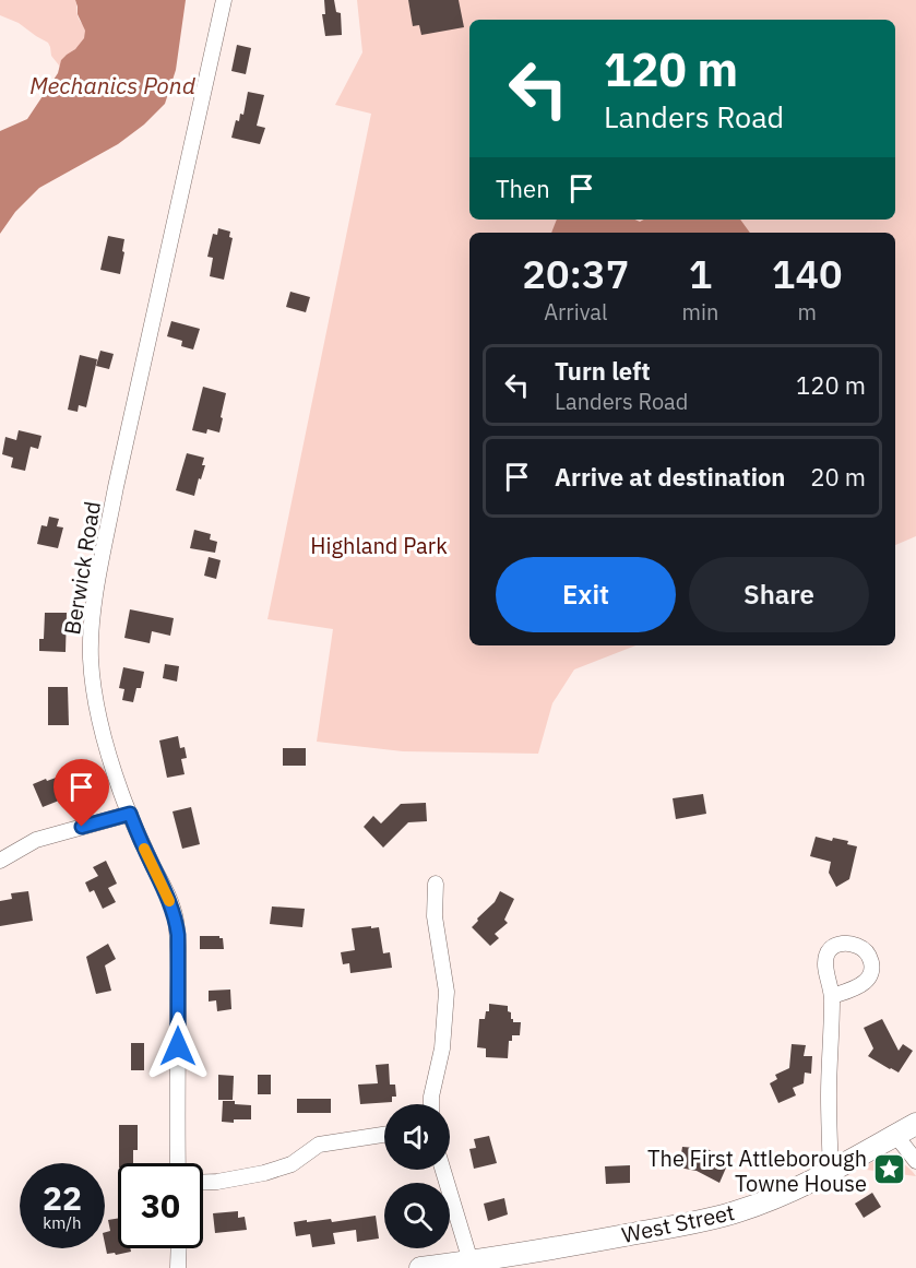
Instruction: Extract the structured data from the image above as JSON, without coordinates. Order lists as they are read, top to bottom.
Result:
{
  "streets": {
    "main road": ["West Street"],
    "street": ["Berwick Road"]
  },
  "water": ["Mechanics Pond"],
  "parks": ["Highland Park"],
  "places": {
    "place": ["The First Attleborough Towne House"]
  },
  "page": {
    "turn": ["120 m", "Landers Road"],
    "then": "Then",
    "eta": [
      "20:37",
      "Arrival",
      "1",
      "min",
      "140",
      "m"
    ],
    "list": [
      {
        "name": "Turn left",
        "note": "Landers Road",
        "value": "120 m"
      },
      {
        "name": "Arrive at destination",
        "value": "20 m"
      }
    ],
    "buttons": ["Exit", "Share"],
    "speed": "22 km/h",
    "limit": "30"
  }
}
